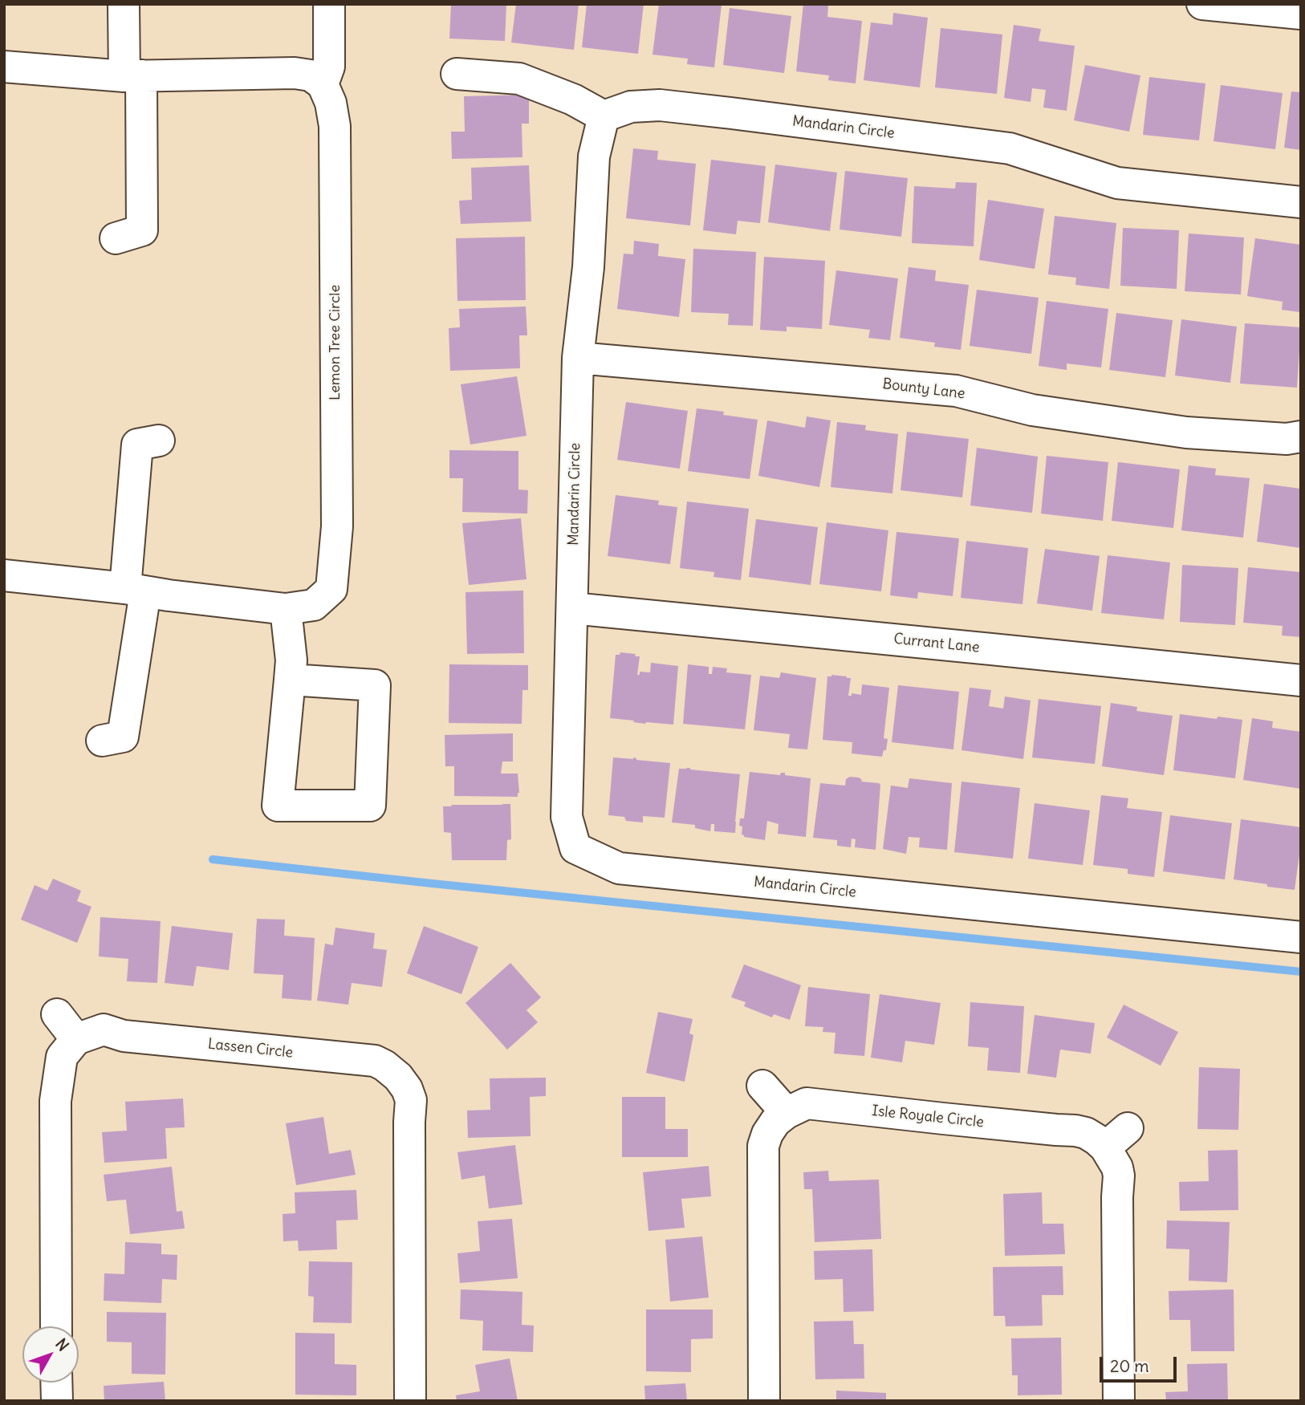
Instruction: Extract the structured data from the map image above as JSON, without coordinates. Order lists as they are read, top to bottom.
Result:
{
  "streets": {
    "street": [
      "Mandarin Circle",
      "Lemon Tree Circle",
      "Bounty Lane",
      "Currant Lane",
      "Lassen Circle",
      "Isle Royale Circle"
    ]
  },
  "crossings": [
    ["Mandarin Circle", "Bounty Lane"],
    ["Mandarin Circle", "Currant Lane"]
  ],
  "scale_bar": "20 m",
  "north": "top right"
}
